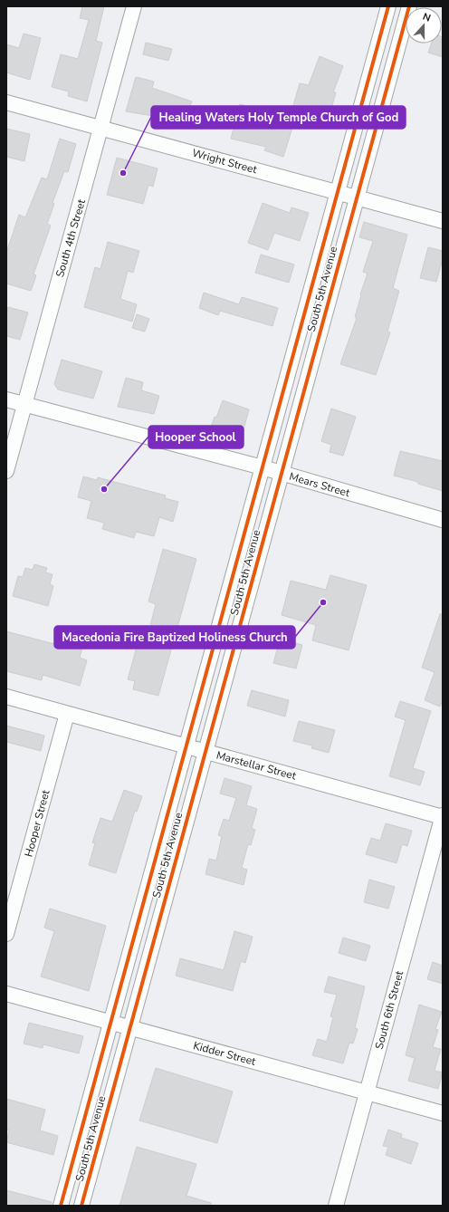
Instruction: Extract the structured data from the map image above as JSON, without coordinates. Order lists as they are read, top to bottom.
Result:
{
  "streets": {
    "street": [
      "Wright Street",
      "South 4th Street",
      "South 5th Avenue",
      "Mears Street",
      "Marstellar Street",
      "Hooper Street",
      "South 6th Street",
      "Kidder Street"
    ]
  },
  "crossings": [
    ["Wright Street", "South 4th Street"],
    ["Wright Street", "South 5th Avenue"],
    ["South 4th Street", "Mears Street"],
    ["South 5th Avenue", "Mears Street"],
    ["South 5th Avenue", "Marstellar Street"],
    ["South 5th Avenue", "Kidder Street"],
    ["Marstellar Street", "Hooper Street"],
    ["Marstellar Street", "South 6th Street"],
    ["South 6th Street", "Kidder Street"]
  ],
  "places": ["Healing Waters Holy Temple Church of God", "Hooper School", "Macedonia Fire Baptized Holiness Church"],
  "north": "top"
}
